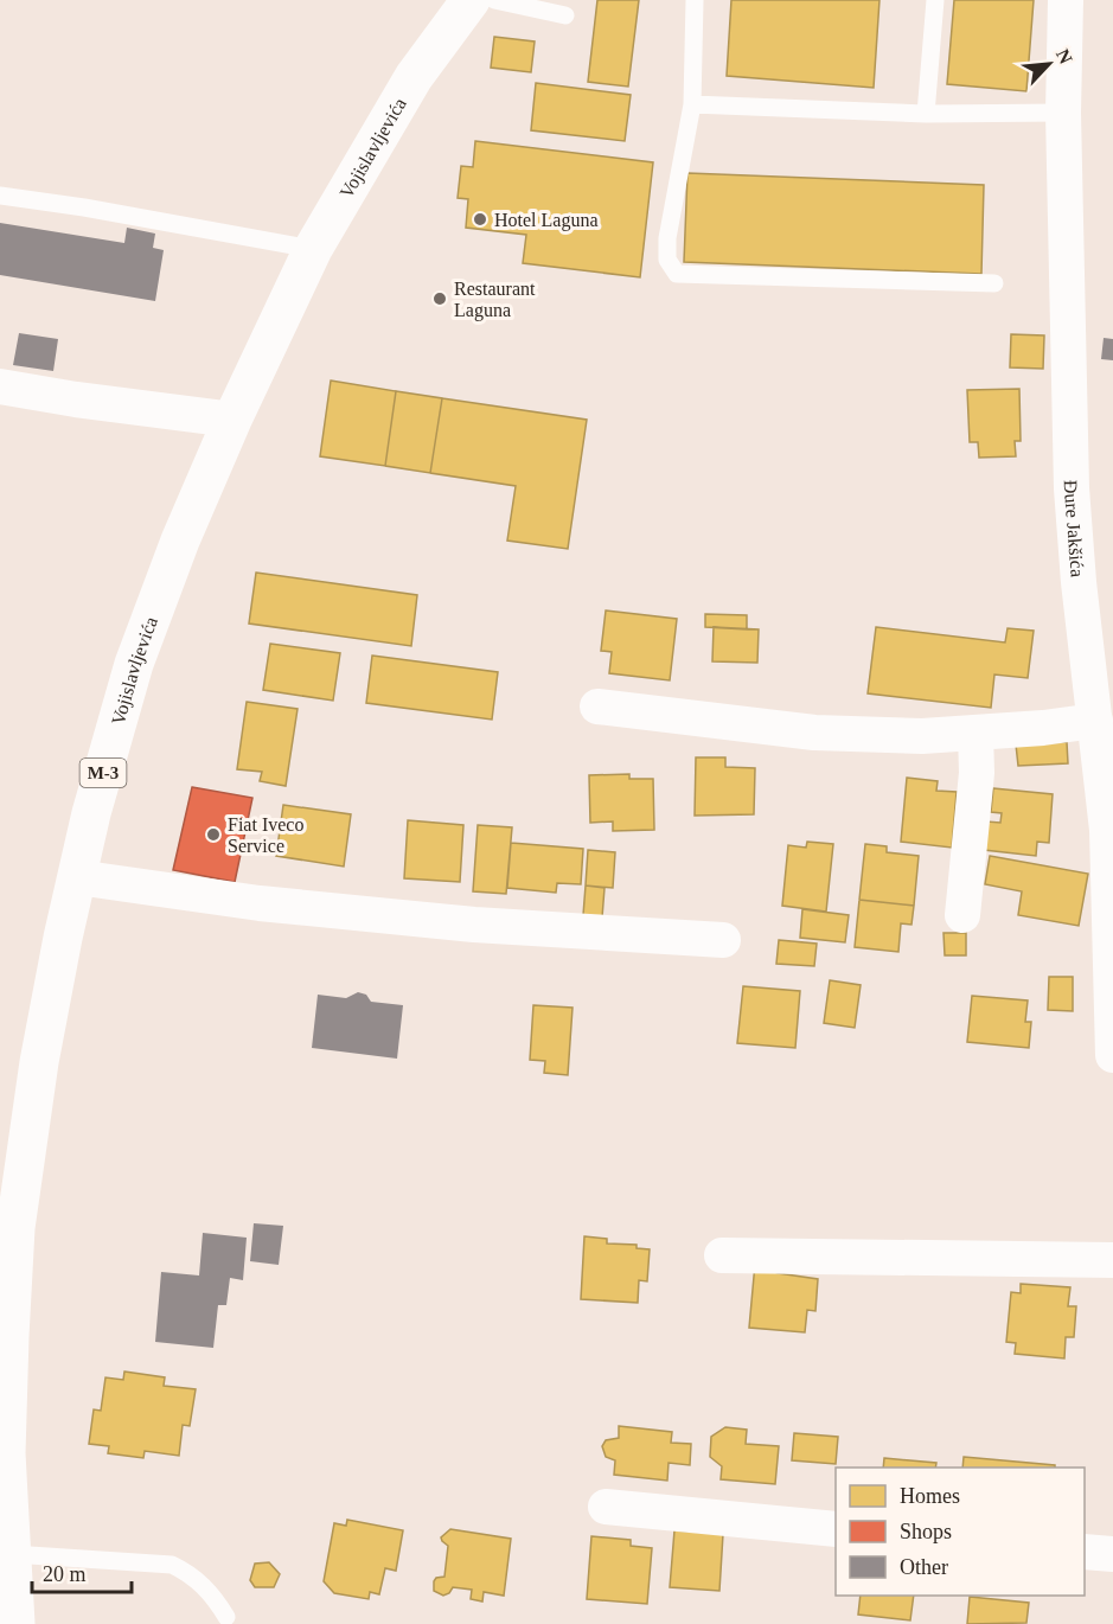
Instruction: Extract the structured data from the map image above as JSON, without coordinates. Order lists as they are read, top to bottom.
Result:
{
  "streets": {
    "main road": ["Vojislavljevića", "M-3"],
    "street": ["Đure Jakšića"]
  },
  "places": ["Hotel Laguna", "Restaurant Laguna", "Fiat Iveco Service"],
  "legend": ["Homes", "Shops", "Other"],
  "scale_bar": "20 m",
  "north": "top right"
}
